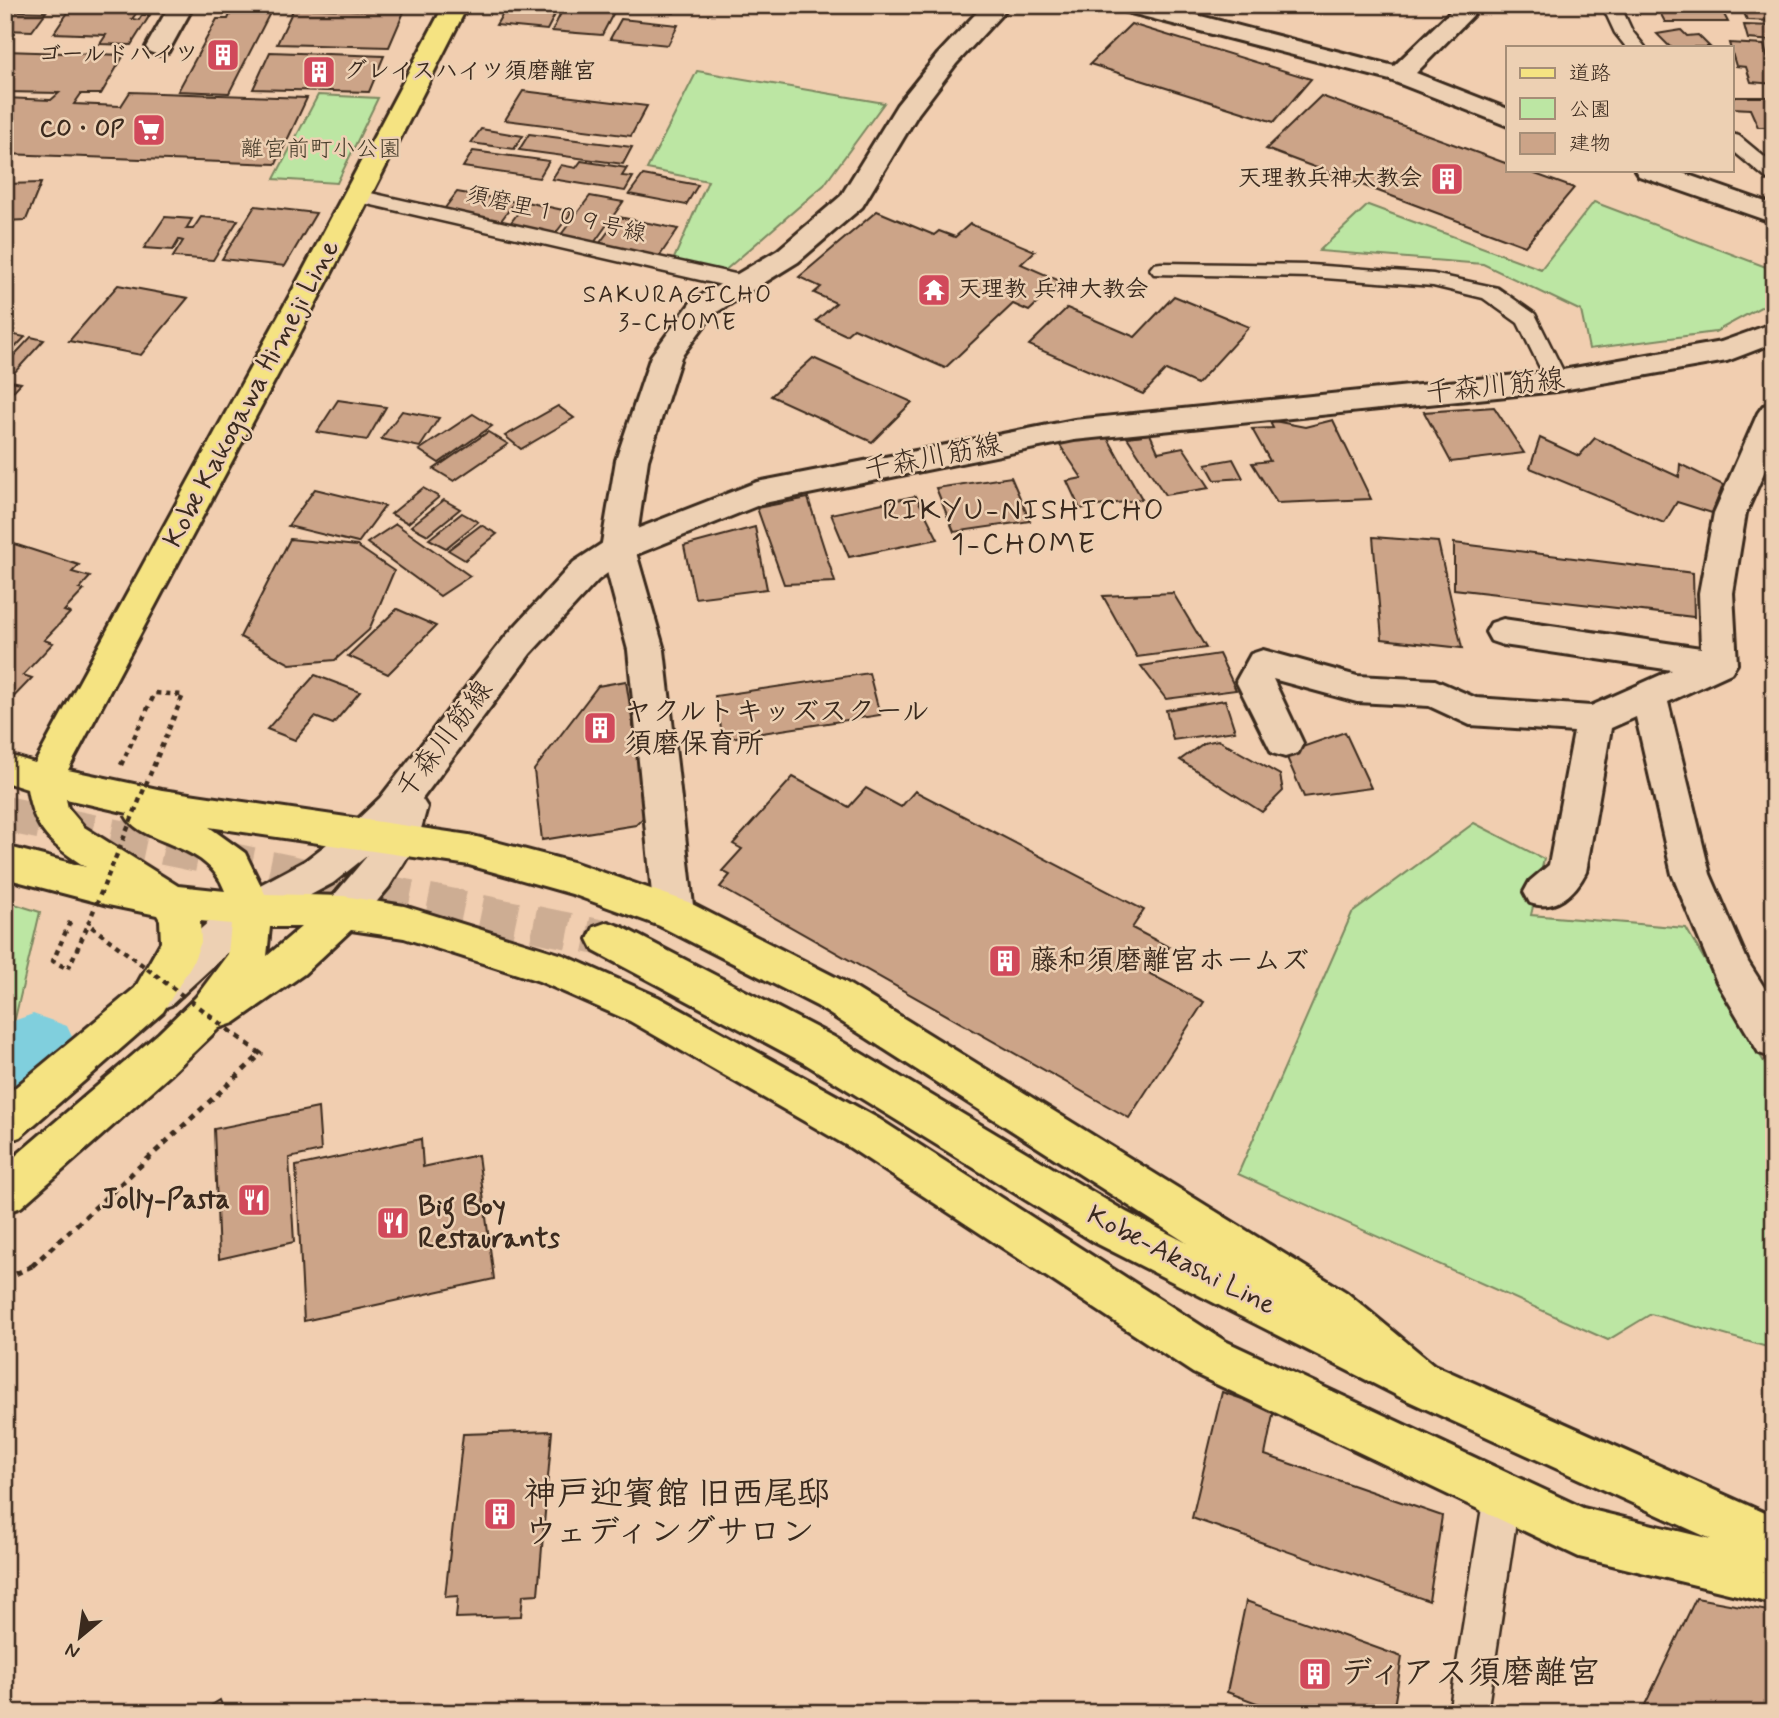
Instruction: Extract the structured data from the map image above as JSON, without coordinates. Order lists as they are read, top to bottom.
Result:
{
  "streets": {
    "main road": ["Kobe Kakogawa Himeji Line", "Kobe-Akashi Line"],
    "street": ["千森川筋線"],
    "lane": ["須磨里１０９号線"]
  },
  "crossings": [
    ["須磨里１０９号線", "Kobe Kakogawa Himeji Line"]
  ],
  "districts": ["SAKURAGICHO 3-CHOME", "RIKYU-NISHICHO 1-CHOME"],
  "parks": ["離宮前町小公園"],
  "places": {
    "building": [
      "ゴールドハイツ",
      "グレイスハイツ須磨離宮",
      "天理教兵神大教会",
      "ヤクルトキッズスクール 須磨保育所",
      "藤和須磨離宮ホームズ",
      "神戸迎賓館 旧西尾邸 ウェディングサロン",
      "ディアス須磨離宮"
    ],
    "supermarket": ["CO・OP"],
    "temple": ["天理教 兵神大教会"],
    "restaurant": ["Jolly-Pasta", "Big Boy Restaurants"]
  },
  "legend": ["道路", "公園", "建物"],
  "north": "bottom left"
}
